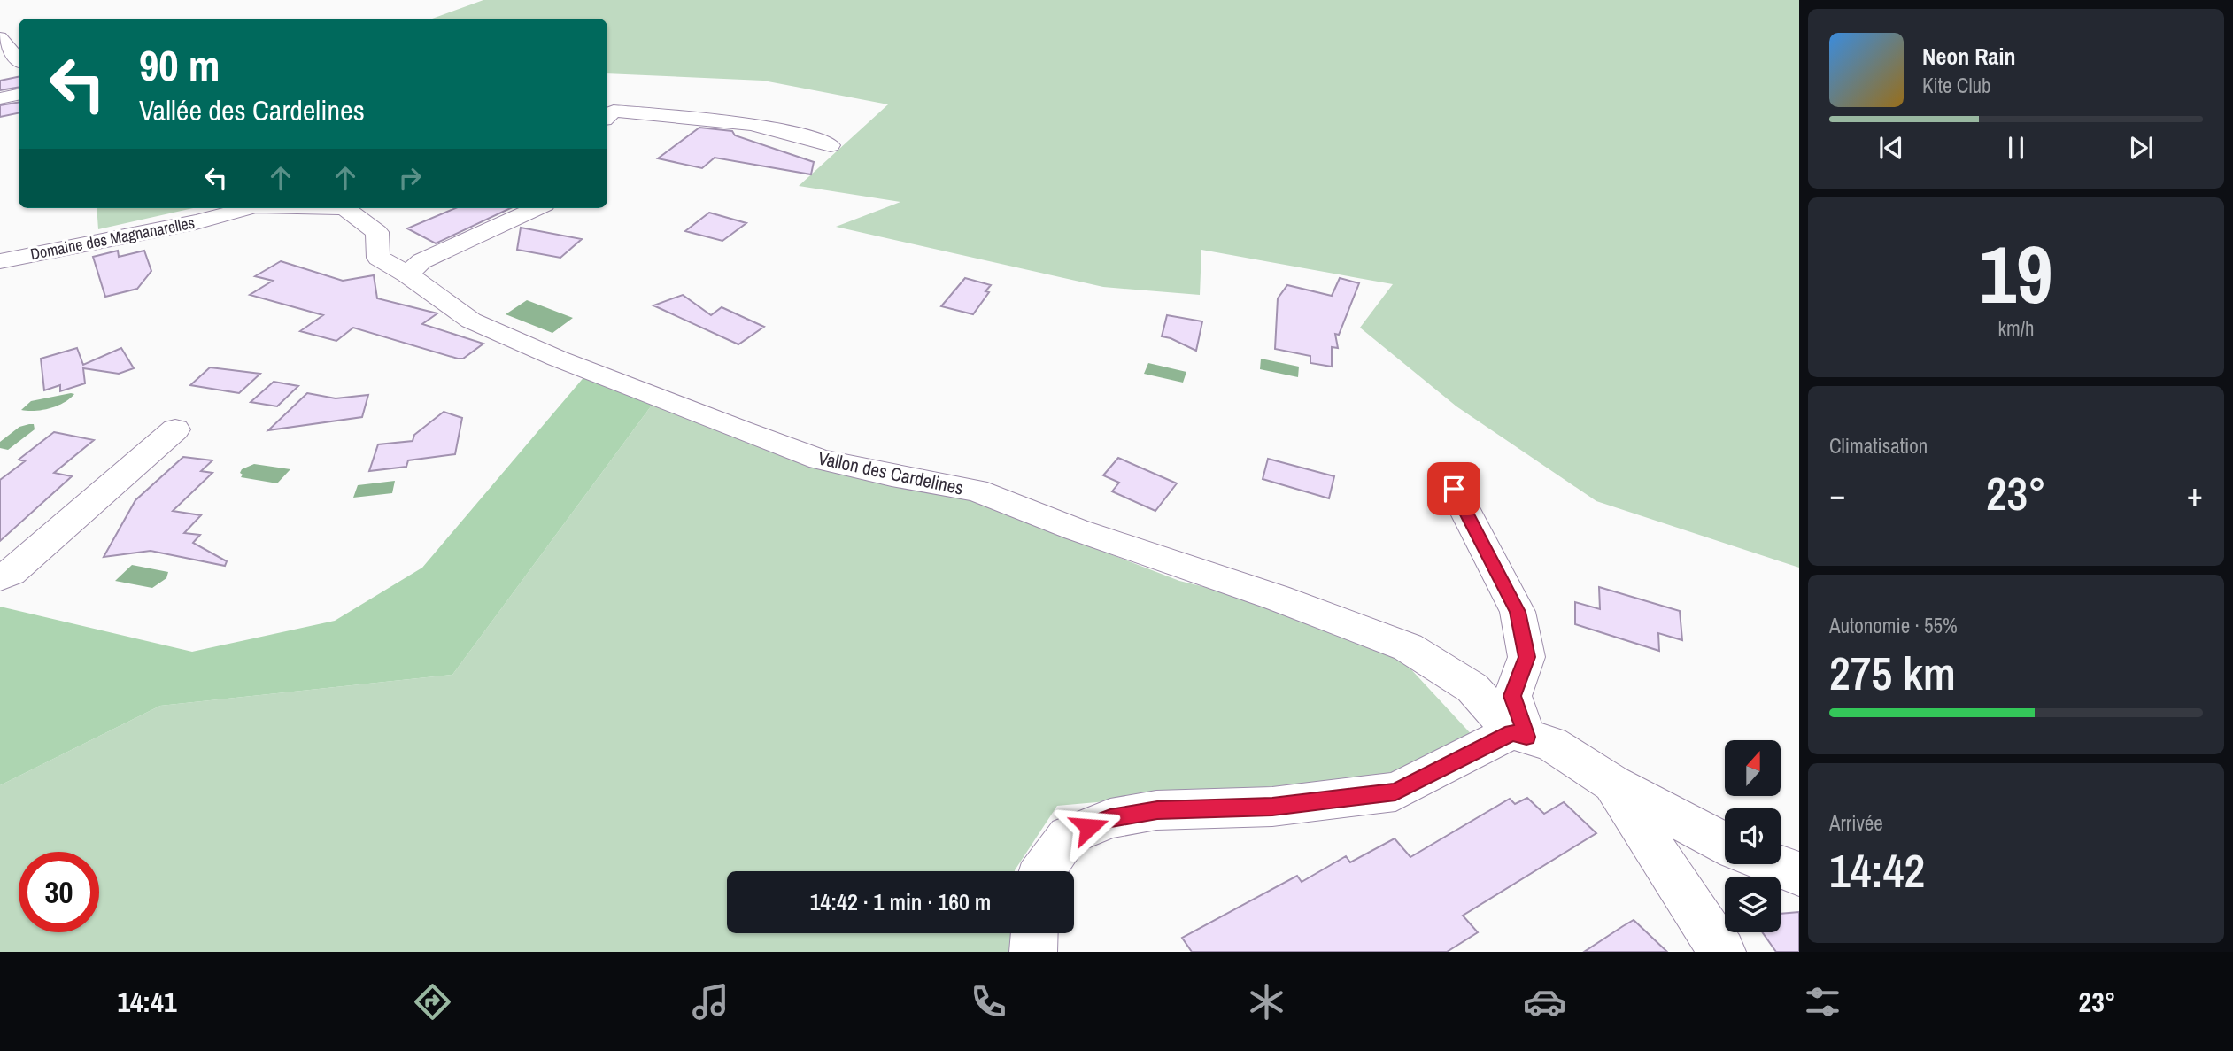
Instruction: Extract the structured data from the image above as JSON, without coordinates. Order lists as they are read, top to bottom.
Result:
{
  "streets": {
    "street": ["Domaine des Magnanarelles", "Vallon des Cardelines"]
  },
  "crossings": [
    ["Domaine des Magnanarelles", "Vallon des Cardelines"]
  ],
  "north": "top",
  "page": {
    "turn": ["90 m", "Vallée des Cardelines"],
    "song": ["Neon Rain", "Kite Club"],
    "tile": [
      ["19", "km/h"],
      "Climatisation",
      ["Autonomie · 55%", "275 km"],
      ["Arrivée", "14:42"]
    ],
    "heat": ["−", "23°", "+"],
    "limit": "30",
    "trip": "14:42 · 1 min · 160 m",
    "tabs": ["14:41", "23°"]
  }
}
